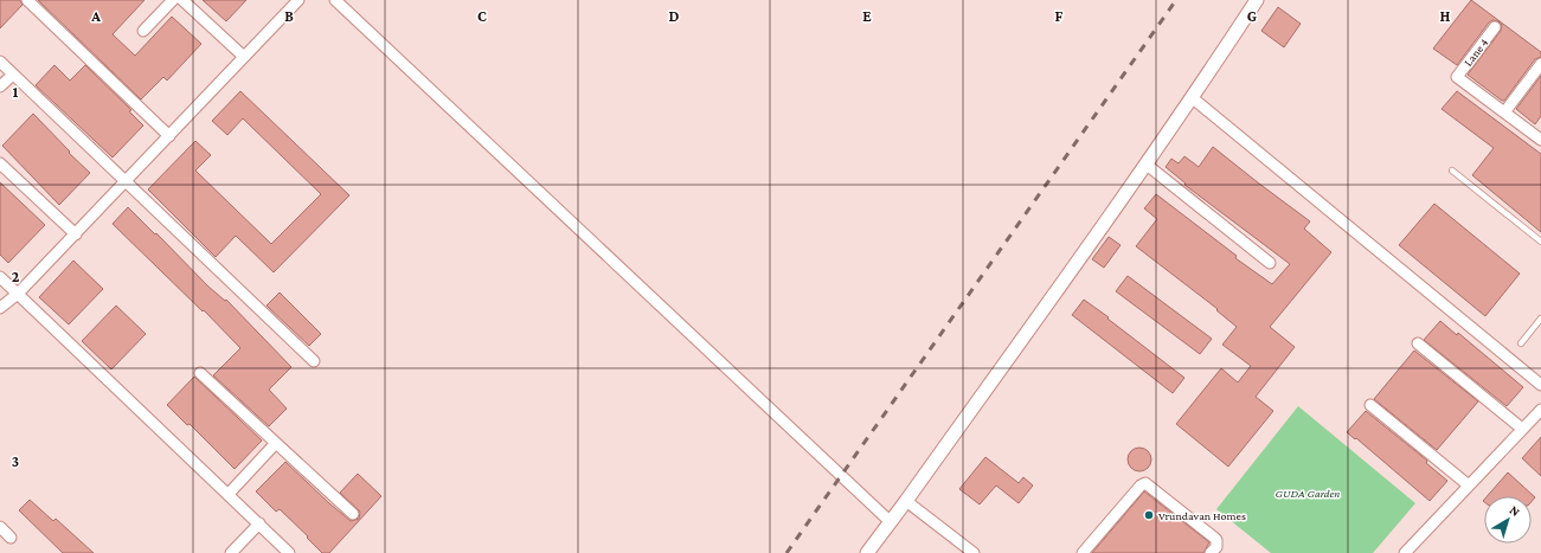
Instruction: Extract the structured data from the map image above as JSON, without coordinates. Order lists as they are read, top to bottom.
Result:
{
  "streets": {
    "street": ["Lane 4"]
  },
  "parks": ["GUDA Garden"],
  "places": ["Vrundavan Homes"],
  "north": "top right",
  "grid": {
    "columns": [
      "A",
      "B",
      "C",
      "D",
      "E",
      "F",
      "G",
      "H"
    ],
    "rows": ["1", "2", "3"]
  }
}
